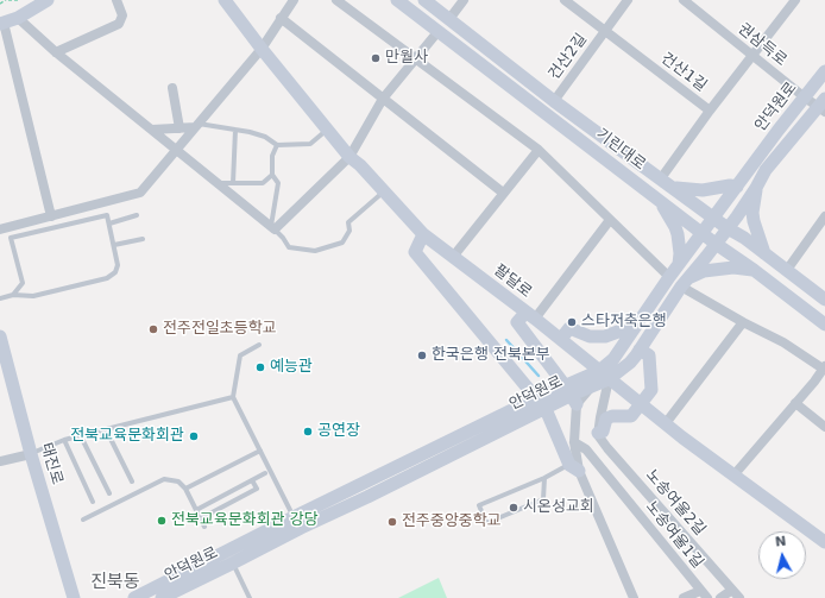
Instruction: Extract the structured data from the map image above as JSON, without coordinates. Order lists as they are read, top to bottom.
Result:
{
  "streets": {
    "street": [
      "권삼득로",
      "건산2길",
      "건산1길",
      "안덕원로",
      "기린대로",
      "팔달로",
      "태진로",
      "노송여울2길",
      "노송여울1길"
    ]
  },
  "crossings": [
    ["권삼득로", "건산1길"],
    ["권삼득로", "안덕원로"],
    ["건산2길", "건산1길"],
    ["건산2길", "기린대로"],
    ["건산1길", "기린대로"],
    ["안덕원로", "기린대로"],
    ["안덕원로", "팔달로"]
  ],
  "districts": ["진북동"],
  "places": [
    "만월사",
    "스타저축은행",
    "전주전일초등학교",
    "한국은행 전북본부",
    "예능관",
    "공연장",
    "전북교육문화회관",
    "시온성교회",
    "전북교육문화회관 강당",
    "전주중앙중학교"
  ],
  "north": "top"
}
